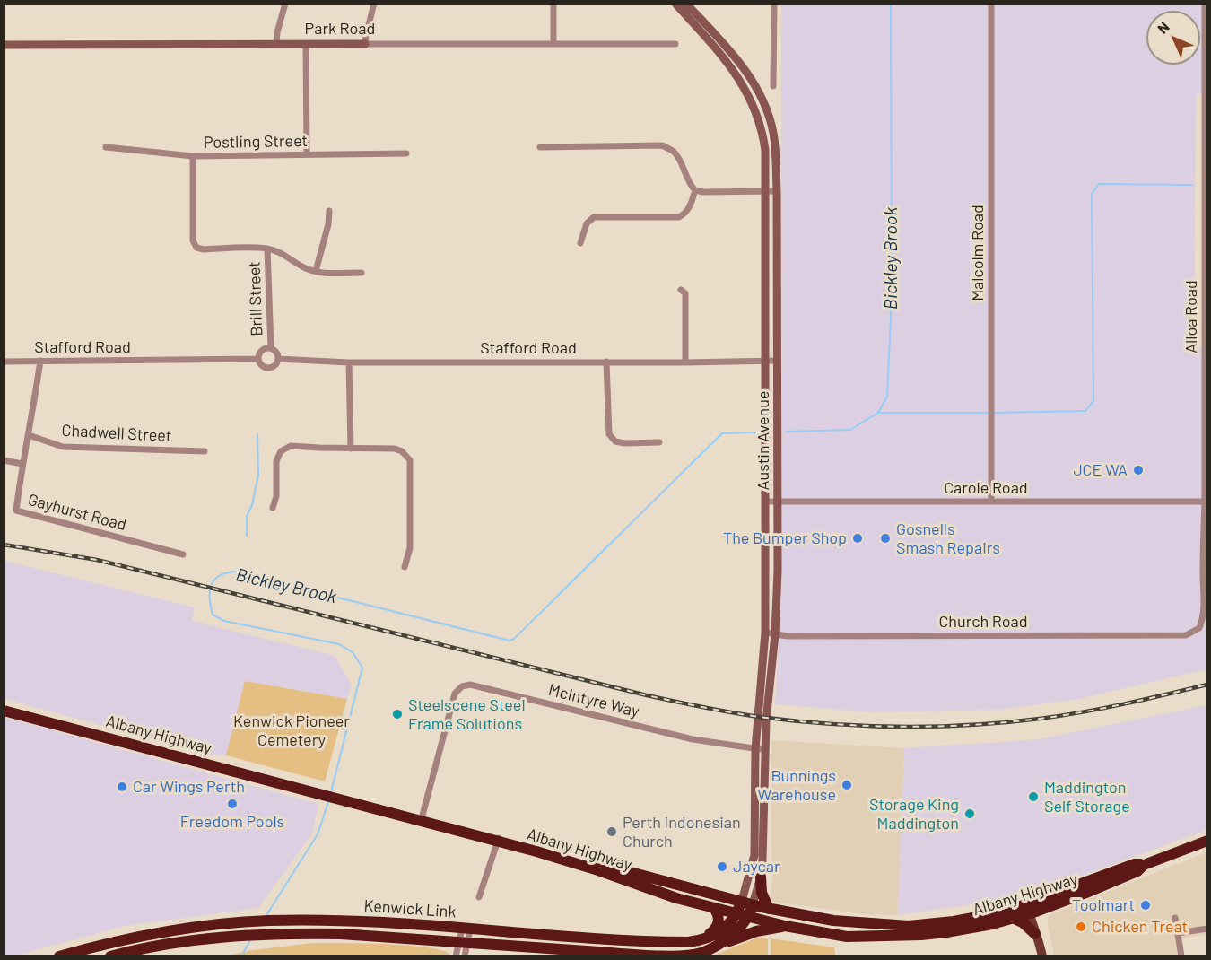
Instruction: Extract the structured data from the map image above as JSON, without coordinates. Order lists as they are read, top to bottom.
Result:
{
  "streets": {
    "highway": ["Albany Highway", "Kenwick Link"],
    "main road": ["Park Road", "Austin Avenue"],
    "street": [
      "Postling Street",
      "Malcolm Road",
      "Brill Street",
      "Alloa Road",
      "Stafford Road",
      "Chadwell Street",
      "Carole Road",
      "Gayhurst Road",
      "Church Road",
      "McIntyre Way"
    ]
  },
  "crossings": [
    ["Malcolm Road", "Carole Road"],
    ["Brill Street", "Stafford Road"],
    ["Alloa Road", "Carole Road"],
    ["Alloa Road", "Church Road"],
    ["Stafford Road", "Austin Avenue"],
    ["Stafford Road", "Gayhurst Road"],
    ["Chadwell Street", "Gayhurst Road"],
    ["Austin Avenue", "Carole Road"],
    ["Austin Avenue", "Church Road"],
    ["Austin Avenue", "McIntyre Way"],
    ["Austin Avenue", "Albany Highway"],
    ["Austin Avenue", "Kenwick Link"],
    ["McIntyre Way", "Albany Highway"],
    ["Albany Highway", "Kenwick Link"]
  ],
  "water": ["Bickley Brook"],
  "parks": ["Kenwick Pioneer Cemetery"],
  "places": [
    "JCE WA",
    "The Bumper Shop",
    "Gosnells Smash Repairs",
    "Steelscene Steel Frame Solutions",
    "Bunnings Warehouse",
    "Car Wings Perth",
    "Maddington Self Storage",
    "Freedom Pools",
    "Storage King Maddington",
    "Perth Indonesian Church",
    "Jaycar",
    "Toolmart",
    "Chicken Treat"
  ],
  "north": "top left"
}
